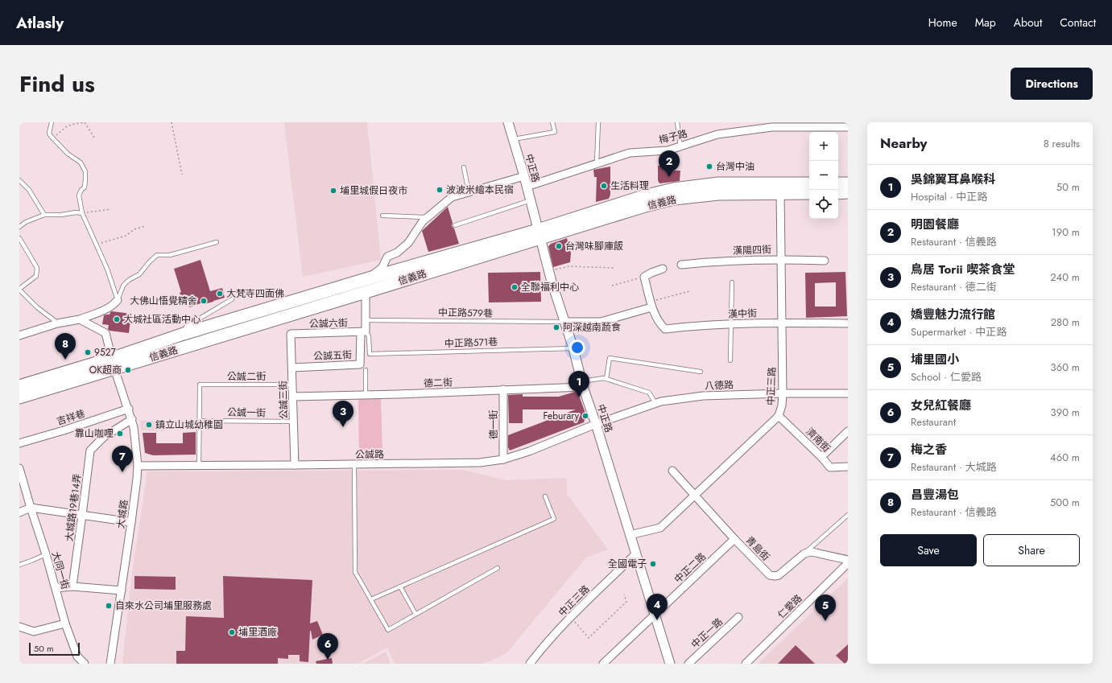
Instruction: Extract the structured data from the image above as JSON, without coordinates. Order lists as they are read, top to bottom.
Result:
{
  "streets": {
    "main road": ["信義路"],
    "street": [
      "梅子路",
      "中正路",
      "漢陽四街",
      "漢中街",
      "公誠六街",
      "公誠五街",
      "德二街",
      "八德路",
      "中正三路",
      "公誠三街",
      "吉祥巷",
      "德一街",
      "濟南街",
      "公誠路",
      "大城路19巷14弄",
      "大城路",
      "青島街",
      "中正二路",
      "大同一街",
      "仁愛路",
      "中正一路"
    ],
    "lane": [
      "中正路579巷",
      "中正路571巷",
      "公誠二街",
      "公誠一街"
    ]
  },
  "crossings": [
    ["梅子路", "中正路"],
    ["中正路", "信義路"],
    ["中正路", "中正路579巷"],
    ["中正路", "中正路571巷"],
    ["中正路", "德二街"],
    ["中正路", "八德路"],
    ["中正路", "中正三路"],
    ["中正路", "公誠路"],
    ["中正路", "中正二路"],
    ["信義路", "中正三路"],
    ["信義路", "大城路"],
    ["漢陽四街", "中正三路"],
    ["漢中街", "中正三路"],
    ["公誠六街", "中正路571巷"],
    ["公誠六街", "公誠五街"],
    ["公誠六街", "公誠三街"],
    ["中正路571巷", "公誠五街"],
    ["公誠五街", "公誠三街"],
    ["公誠二街", "公誠三街"],
    ["公誠二街", "公誠一街"],
    ["德二街", "公誠三街"],
    ["德二街", "德一街"],
    ["八德路", "中正三路"],
    ["八德路", "公誠路"],
    ["中正三路", "濟南街"],
    ["中正三路", "青島街"],
    ["公誠三街", "公誠一街"],
    ["公誠三街", "公誠路"],
    ["吉祥巷", "大城路"],
    ["德一街", "公誠路"],
    ["公誠路", "大城路"],
    ["大城路19巷14弄", "大城路"],
    ["青島街", "中正二路"]
  ],
  "places": [
    "台灣中油",
    "生活料理",
    "波波米繪本民宿",
    "埔里城假日夜市",
    "台灣味腳庫飯",
    "全聯福利中心",
    "大梵寺四面佛",
    "大佛山悟覺精舍",
    "大城社區活動中心",
    "阿深越南蔬食",
    "9527",
    "OK超商",
    "Feburary",
    "鎮立山城幼稚園",
    "靠山咖哩",
    "全國電子",
    "自來水公司埔里服務處",
    "埔里酒廠"
  ],
  "scale_bar": "50 m",
  "page": {
    "header": "Atlasly",
    "nav": [
      "Home",
      "Map",
      "About",
      "Contact"
    ],
    "title": "Find us",
    "buttons": [
      "Directions",
      ["Save", "Share"]
    ],
    "heading": ["Nearby", "8 results"],
    "map_buttons": ["+", "−"],
    "pins": [
      "2",
      "8",
      "1",
      "3",
      "7",
      "4",
      "5",
      "6"
    ],
    "list": [
      {
        "mark": "1",
        "name": "吳錦翼耳鼻喉科",
        "note": "Hospital · 中正路",
        "value": "50 m"
      },
      {
        "mark": "2",
        "name": "明園餐廳",
        "note": "Restaurant · 信義路",
        "value": "190 m"
      },
      {
        "mark": "3",
        "name": "鳥居 Torii 喫茶食堂",
        "note": "Restaurant · 德二街",
        "value": "240 m"
      },
      {
        "mark": "4",
        "name": "嬌豐魅力流行館",
        "note": "Supermarket · 中正路",
        "value": "280 m"
      },
      {
        "mark": "5",
        "name": "埔里國小",
        "note": "School · 仁愛路",
        "value": "360 m"
      },
      {
        "mark": "6",
        "name": "女兒紅餐廳",
        "note": "Restaurant",
        "value": "390 m"
      },
      {
        "mark": "7",
        "name": "梅之香",
        "note": "Restaurant · 大城路",
        "value": "460 m"
      },
      {
        "mark": "8",
        "name": "昌豐湯包",
        "note": "Restaurant · 信義路",
        "value": "500 m"
      }
    ],
    "scale": "50 m"
  }
}
